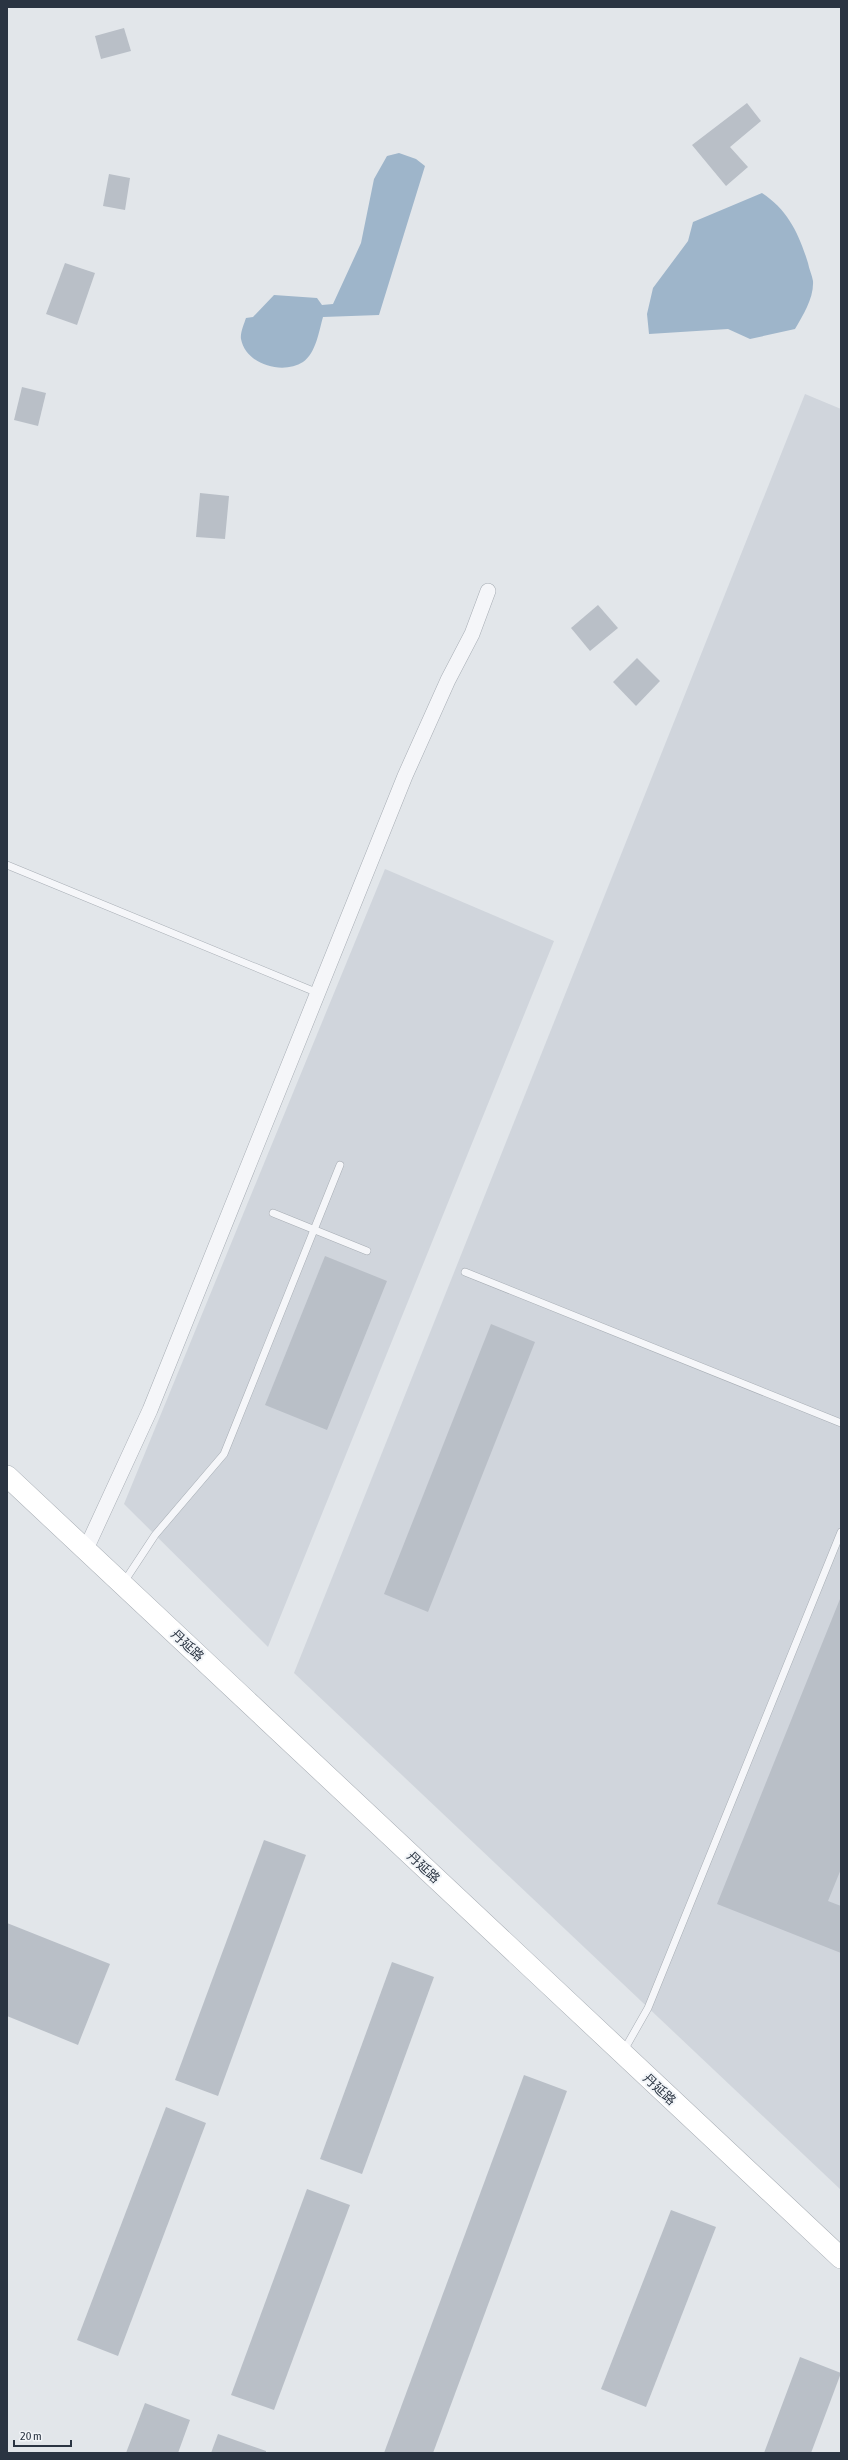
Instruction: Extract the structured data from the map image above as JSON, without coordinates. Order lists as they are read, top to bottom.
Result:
{
  "streets": {
    "main road": ["丹延路"]
  },
  "scale_bar": "20 m"
}
